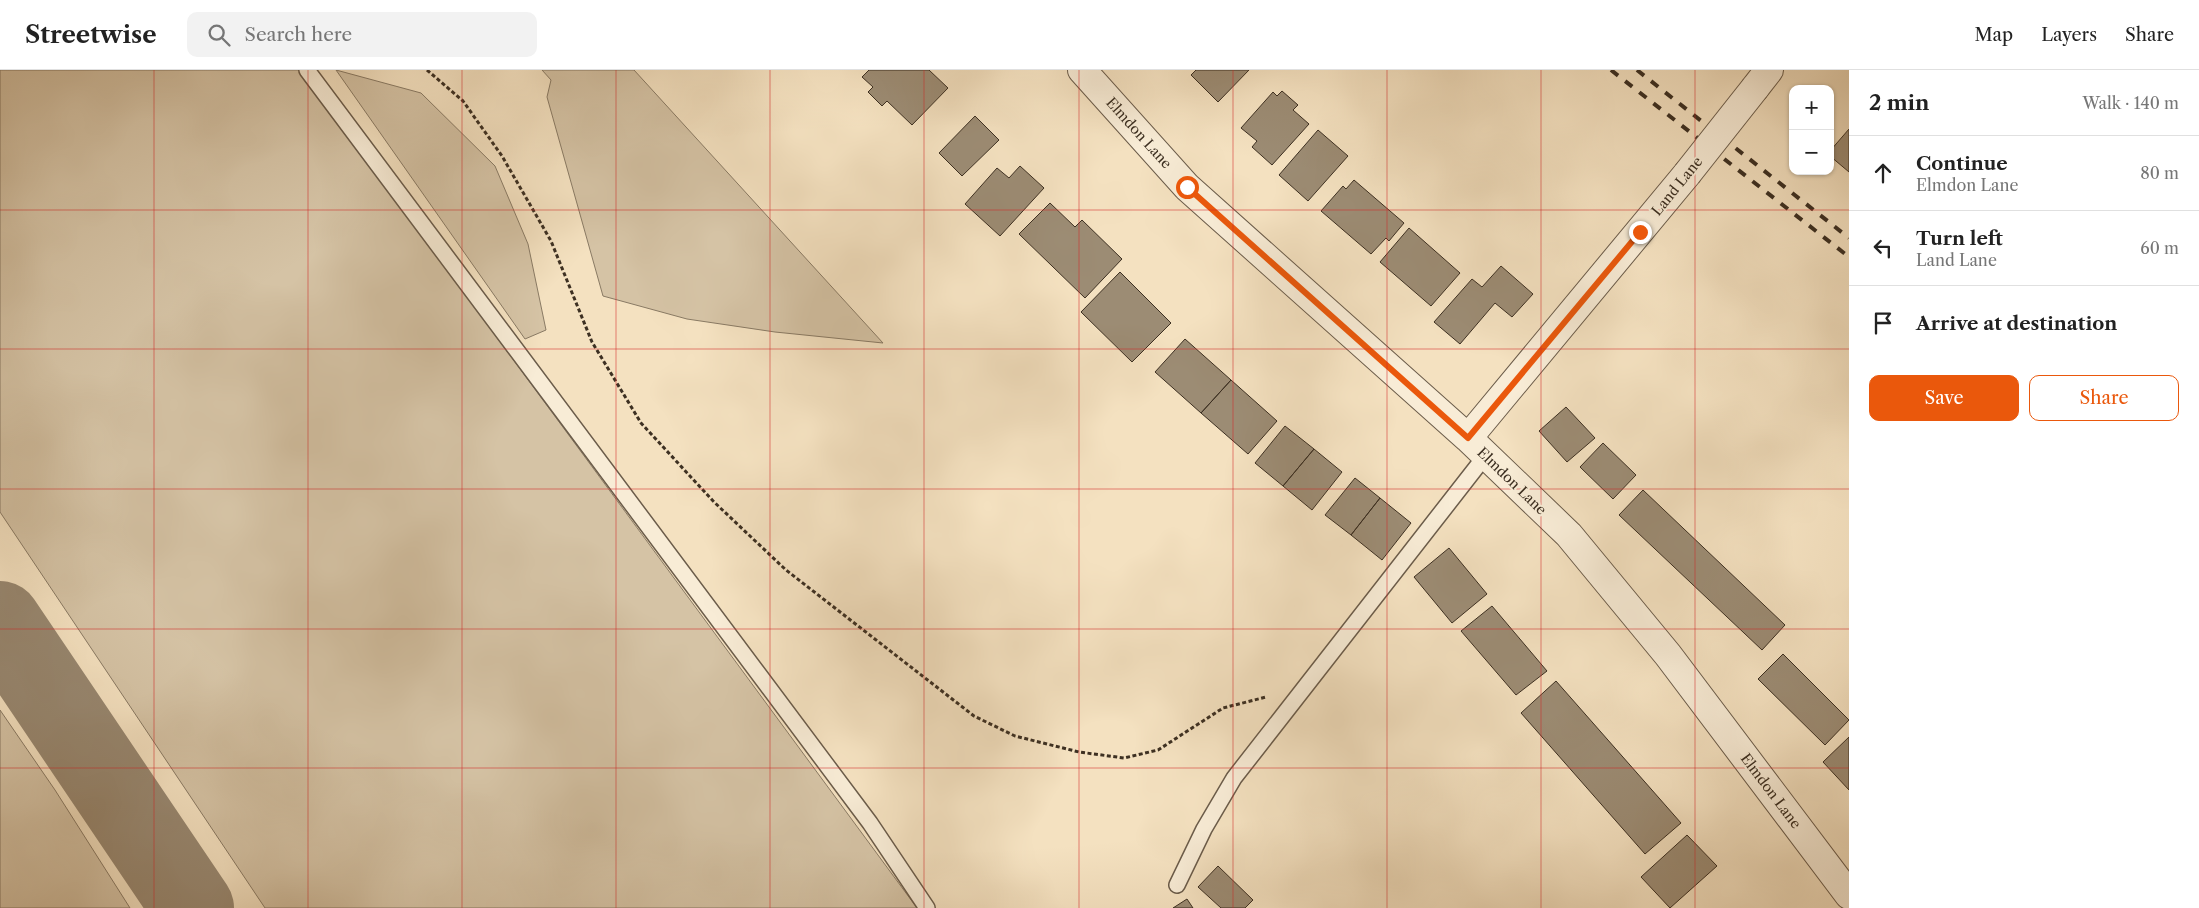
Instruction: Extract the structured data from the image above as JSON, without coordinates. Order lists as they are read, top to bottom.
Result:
{
  "streets": {
    "street": ["Elmdon Lane", "Land Lane"]
  },
  "crossings": [
    ["Elmdon Lane", "Land Lane"]
  ],
  "page": {
    "header": "Streetwise",
    "search": "Search here",
    "nav": ["Map", "Layers", "Share"],
    "heading": ["2 min", "Walk · 140 m"],
    "map_buttons": ["+", "−"],
    "list": [
      ["Continue", "Elmdon Lane", "80 m"],
      ["Turn left", "Land Lane", "60 m"],
      "Arrive at destination"
    ],
    "buttons": ["Save", "Share"]
  }
}
